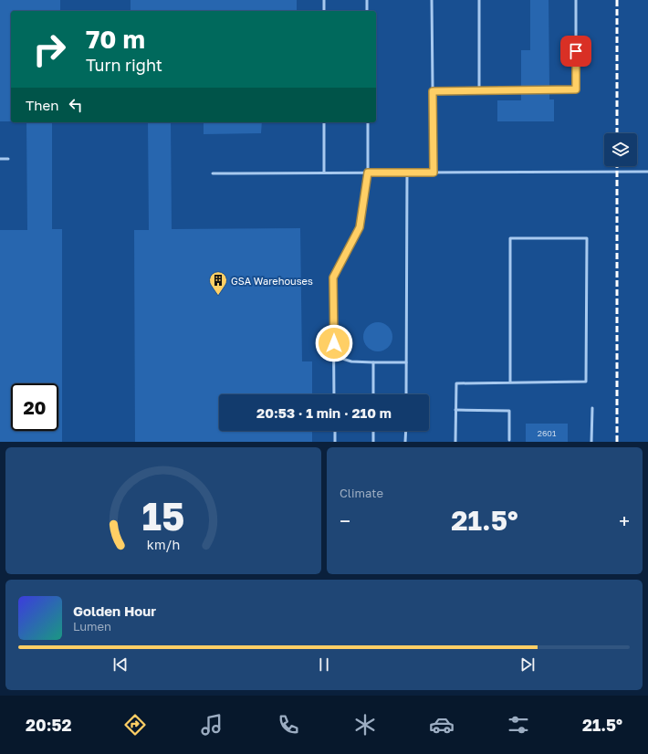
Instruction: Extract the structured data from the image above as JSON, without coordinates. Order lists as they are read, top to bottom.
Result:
{
  "places": {
    "building": ["GSA Warehouses"]
  },
  "house_numbers": ["2601"],
  "page": {
    "turn": ["70 m", "Turn right"],
    "then": "Then",
    "limit": "20",
    "trip": "20:53 · 1 min · 210 m",
    "tile": "Climate",
    "heat": ["−", "21.5°", "+"],
    "song": ["Golden Hour", "Lumen"],
    "tabs": ["20:52", "21.5°"],
    "gauge": ["15", "km/h"]
  }
}
